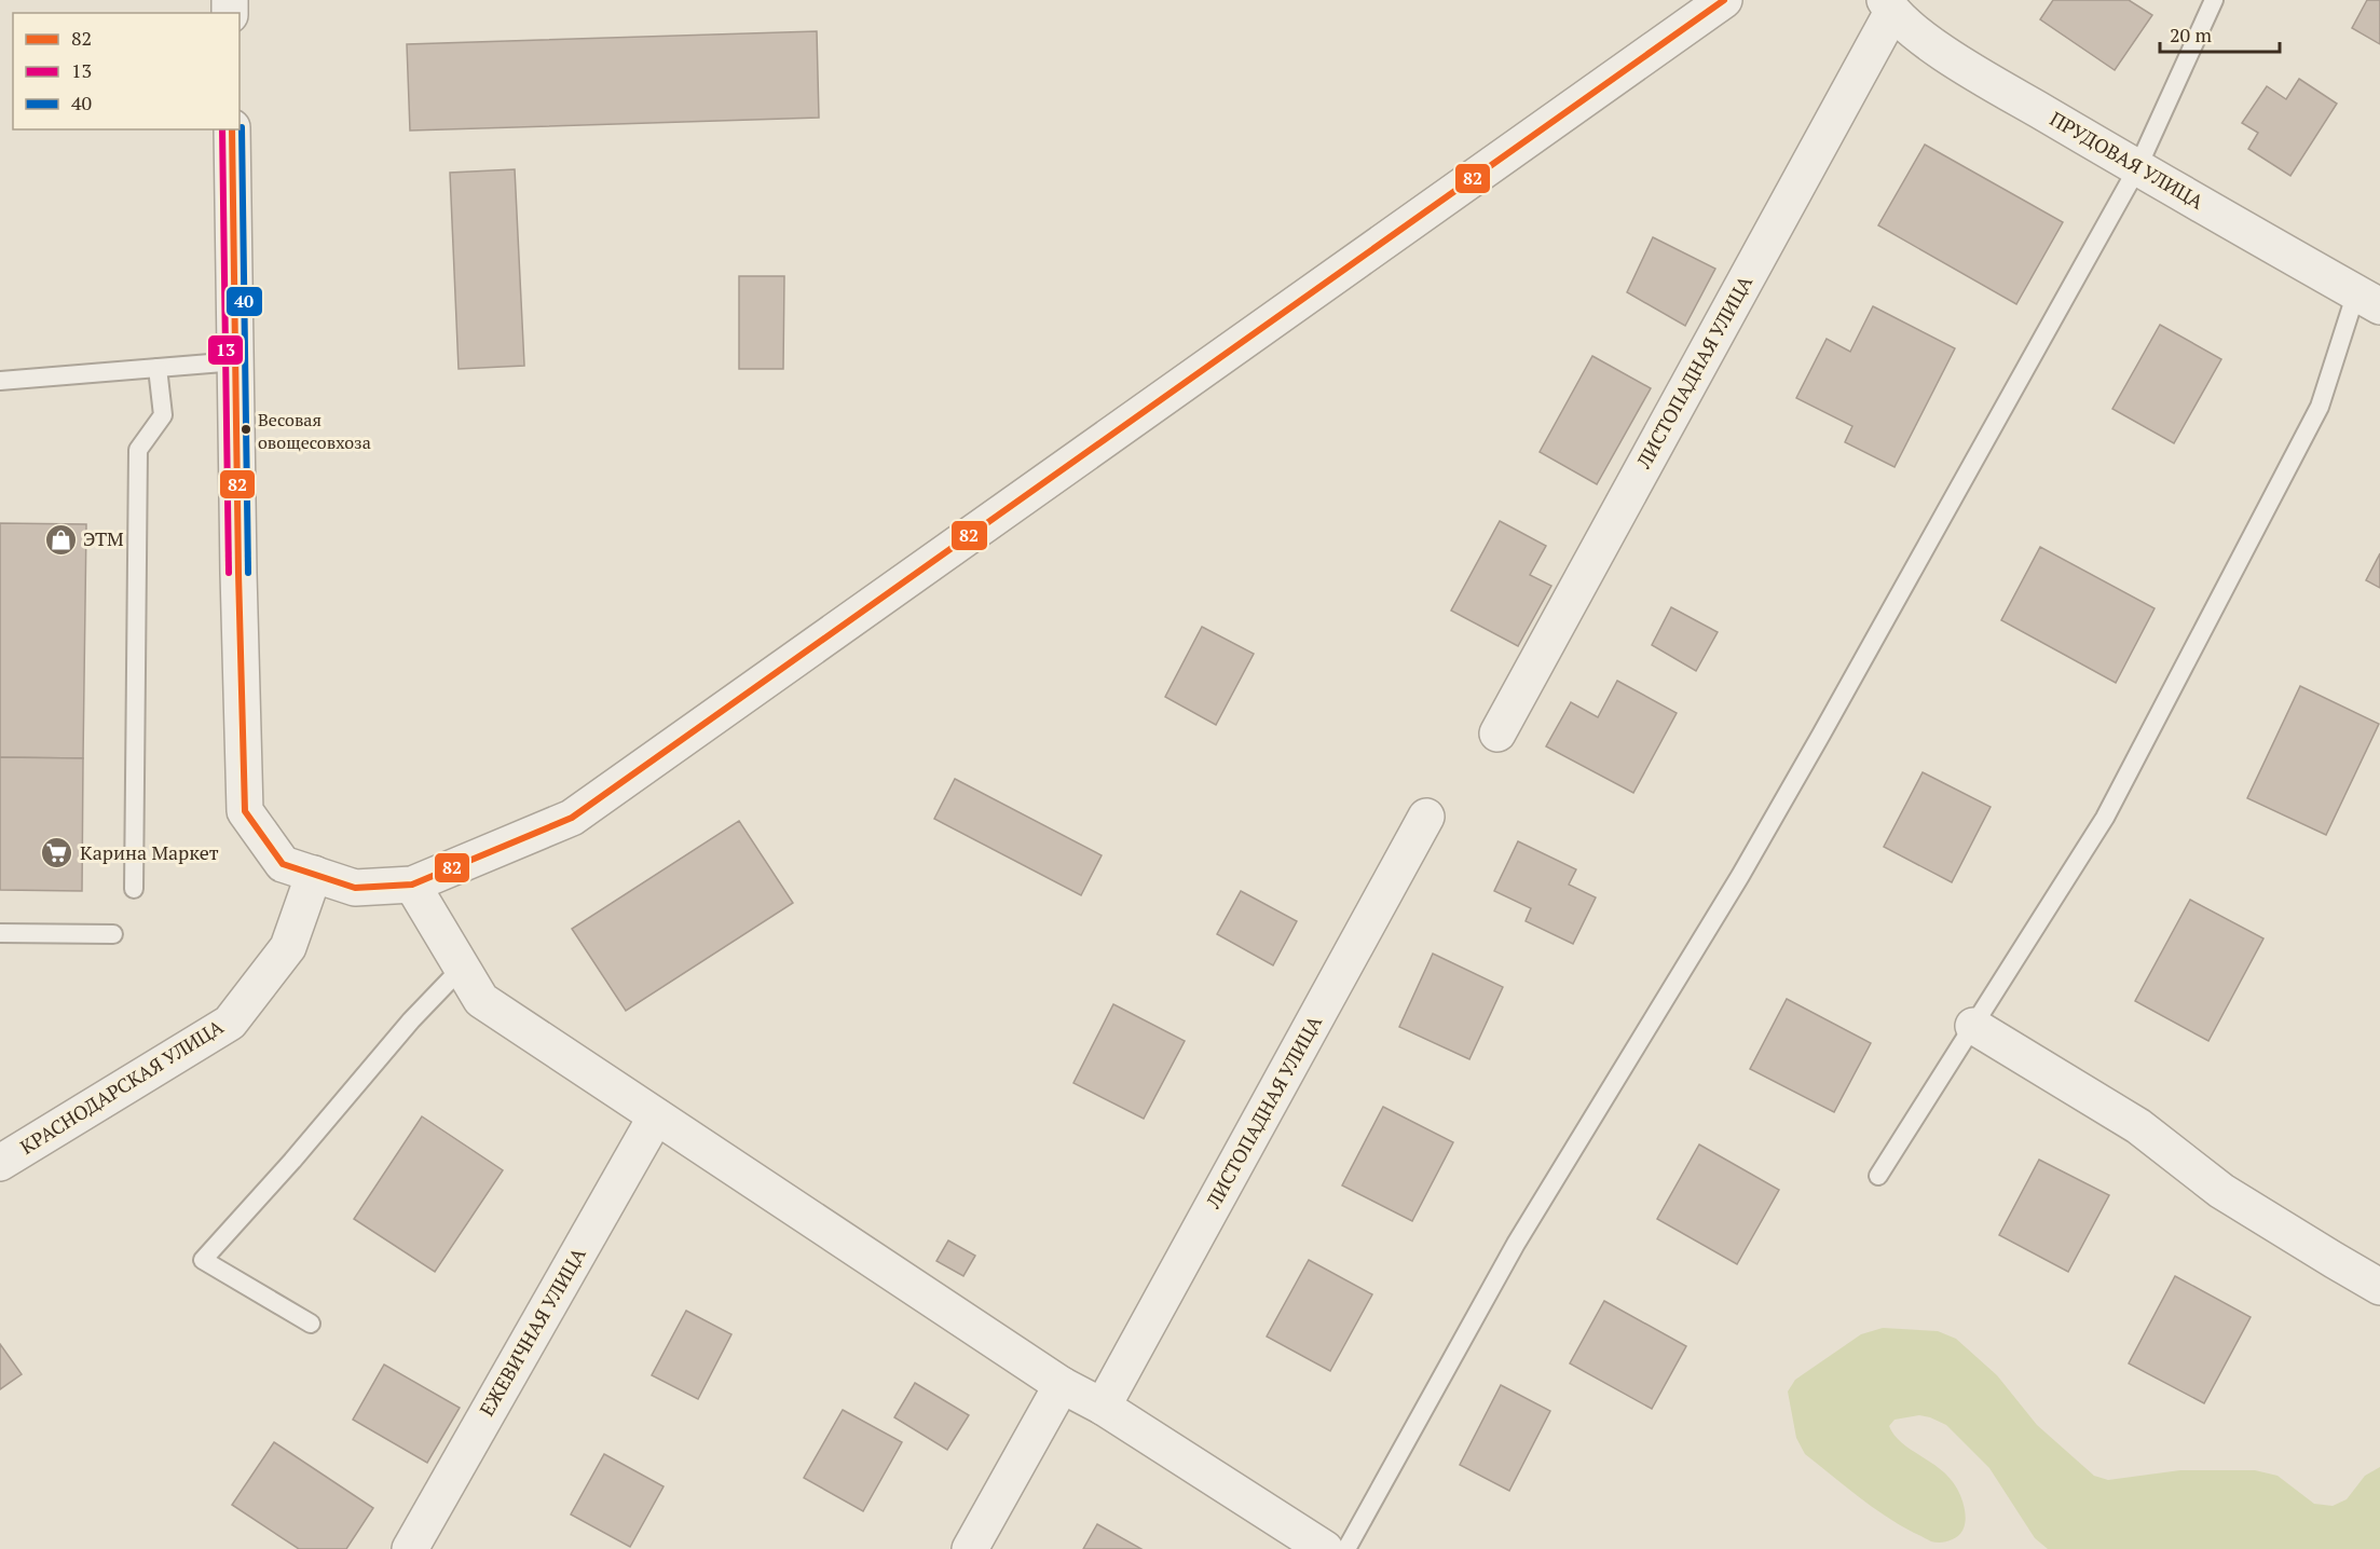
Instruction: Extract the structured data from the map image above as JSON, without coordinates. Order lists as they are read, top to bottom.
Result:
{
  "streets": {
    "street": [
      "ПРУДОВАЯ УЛИЦА",
      "ЛИСТОПАДНАЯ УЛИЦА",
      "КРАСНОДАРСКАЯ УЛИЦА",
      "ЕЖЕВИЧНАЯ УЛИЦА"
    ]
  },
  "crossings": [
    ["ПРУДОВАЯ УЛИЦА", "ЛИСТОПАДНАЯ УЛИЦА"]
  ],
  "places": {
    "other": ["Весовая овощесовхоза"],
    "shop": ["ЭТМ"],
    "supermarket": ["Карина Маркет"]
  },
  "lines": ["transit line 82", "transit line 40", "transit line 13"],
  "legend": ["82", "13", "40"],
  "scale_bar": "20 m"
}
